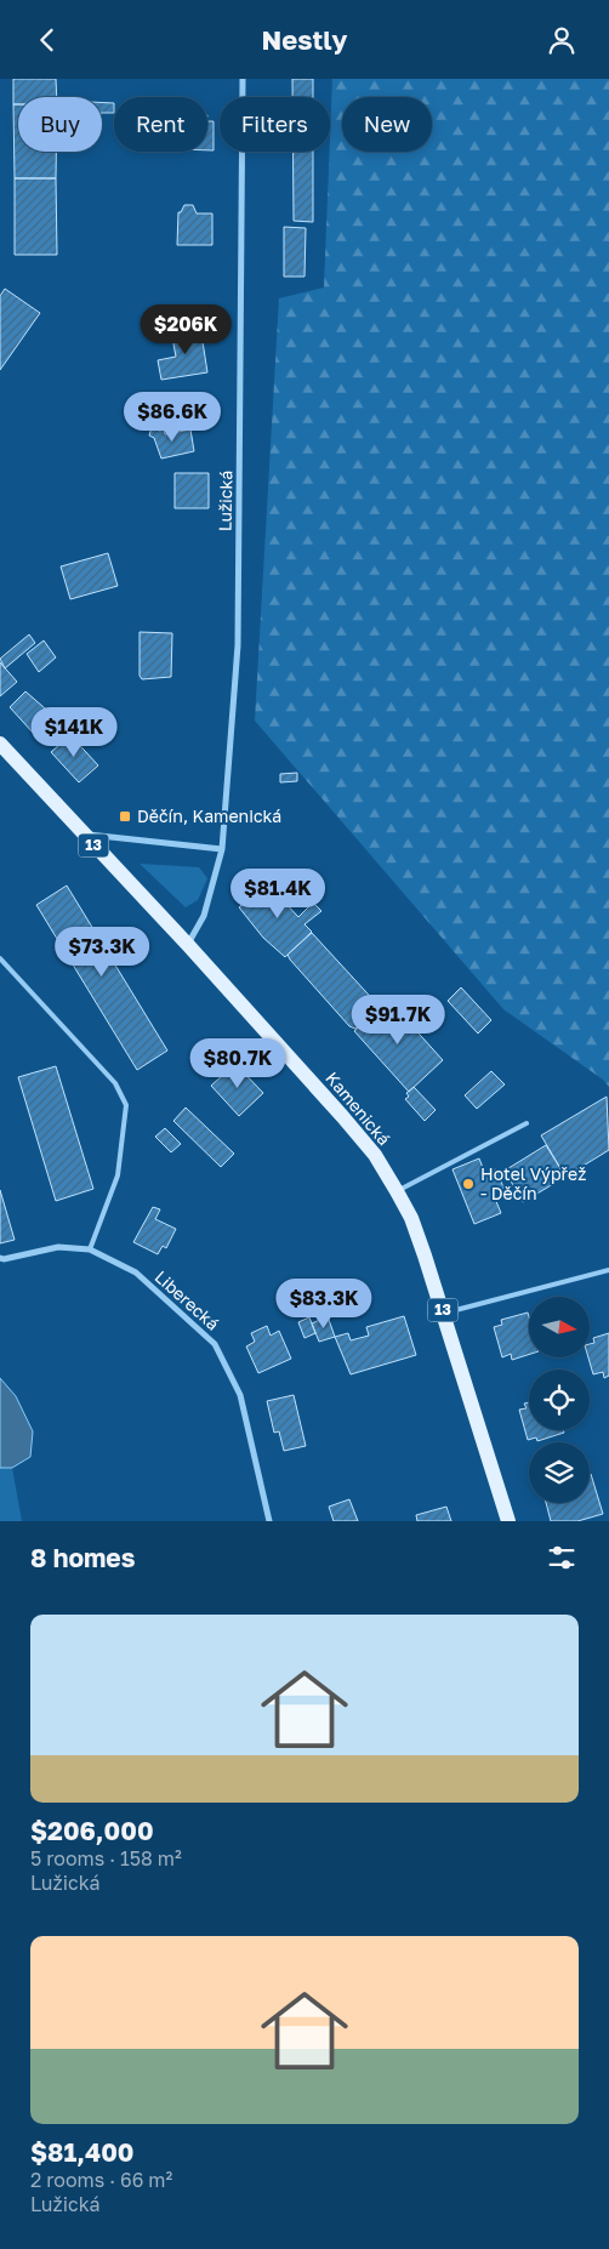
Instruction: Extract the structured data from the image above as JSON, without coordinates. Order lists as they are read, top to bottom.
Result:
{
  "streets": {
    "main road": ["13", "Kamenická"],
    "street": ["Lužická", "Liberecká"]
  },
  "crossings": [
    ["Lužická", "Kamenická"]
  ],
  "places": {
    "transit": ["Děčín, Kamenická"],
    "other": ["Hotel Výpřež - Děčín"]
  },
  "north": "right",
  "page": {
    "header": "Nestly",
    "chip": [
      "Buy",
      "Rent",
      "Filters",
      "New"
    ],
    "price": [
      "$206K",
      "$86.6K",
      "$141K",
      "$81.4K",
      "$73.3K",
      "$91.7K",
      "$80.7K",
      "$83.3K"
    ],
    "heading": "8 homes",
    "list": [
      {
        "name": "$206,000",
        "note": "5 rooms · 158 m² · Lužická"
      },
      {
        "name": "$81,400",
        "note": "2 rooms · 66 m² · Lužická"
      }
    ]
  }
}
